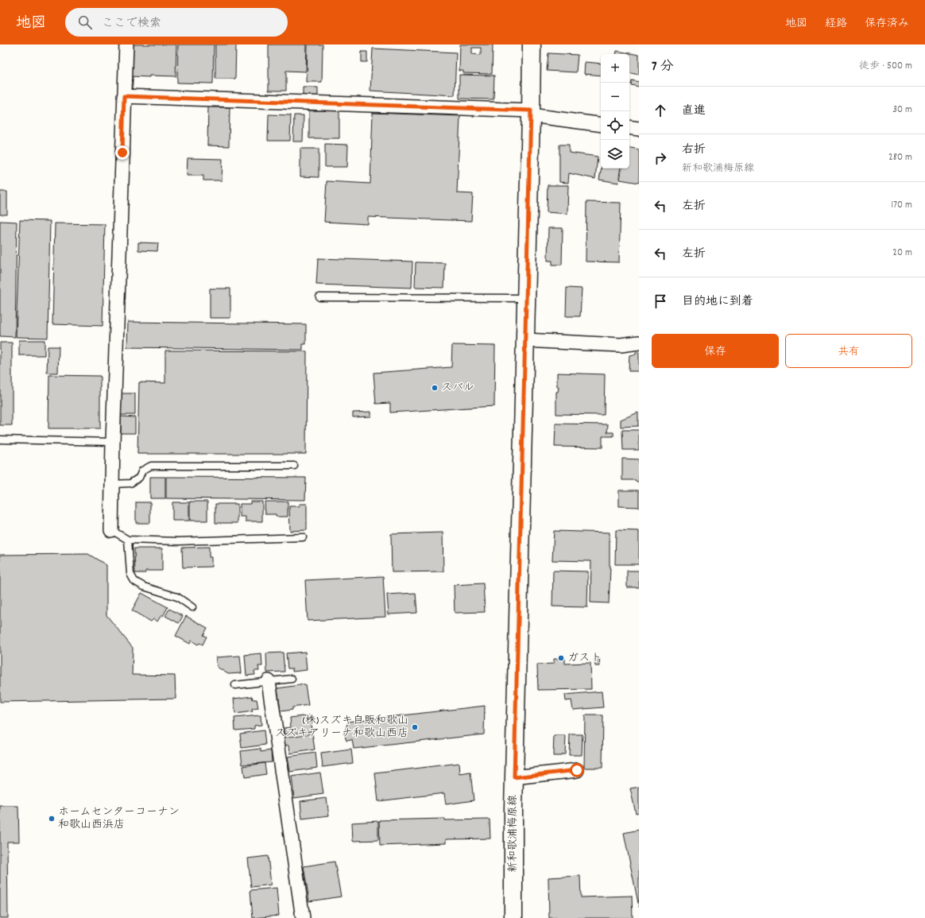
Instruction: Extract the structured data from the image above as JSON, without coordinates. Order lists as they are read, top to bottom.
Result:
{
  "streets": {
    "main road": ["新和歌浦梅原線"]
  },
  "places": [
    "スバル",
    "ガスト",
    "(株)スズキ自販和歌山 スズキアリーナ和歌山西店",
    "ホームセンターコーナン 和歌山西浜店"
  ],
  "page": {
    "header": "地図",
    "search": "ここで検索",
    "nav": ["地図", "経路", "保存済み"],
    "heading": ["7 分", "徒歩 · 500 m"],
    "map_buttons": ["+", "−"],
    "list": [
      ["直進", "30 m"],
      ["右折", "新和歌浦梅原線", "280 m"],
      ["左折", "170 m"],
      ["左折", "20 m"],
      "目的地に到着"
    ],
    "buttons": ["保存", "共有"]
  }
}
